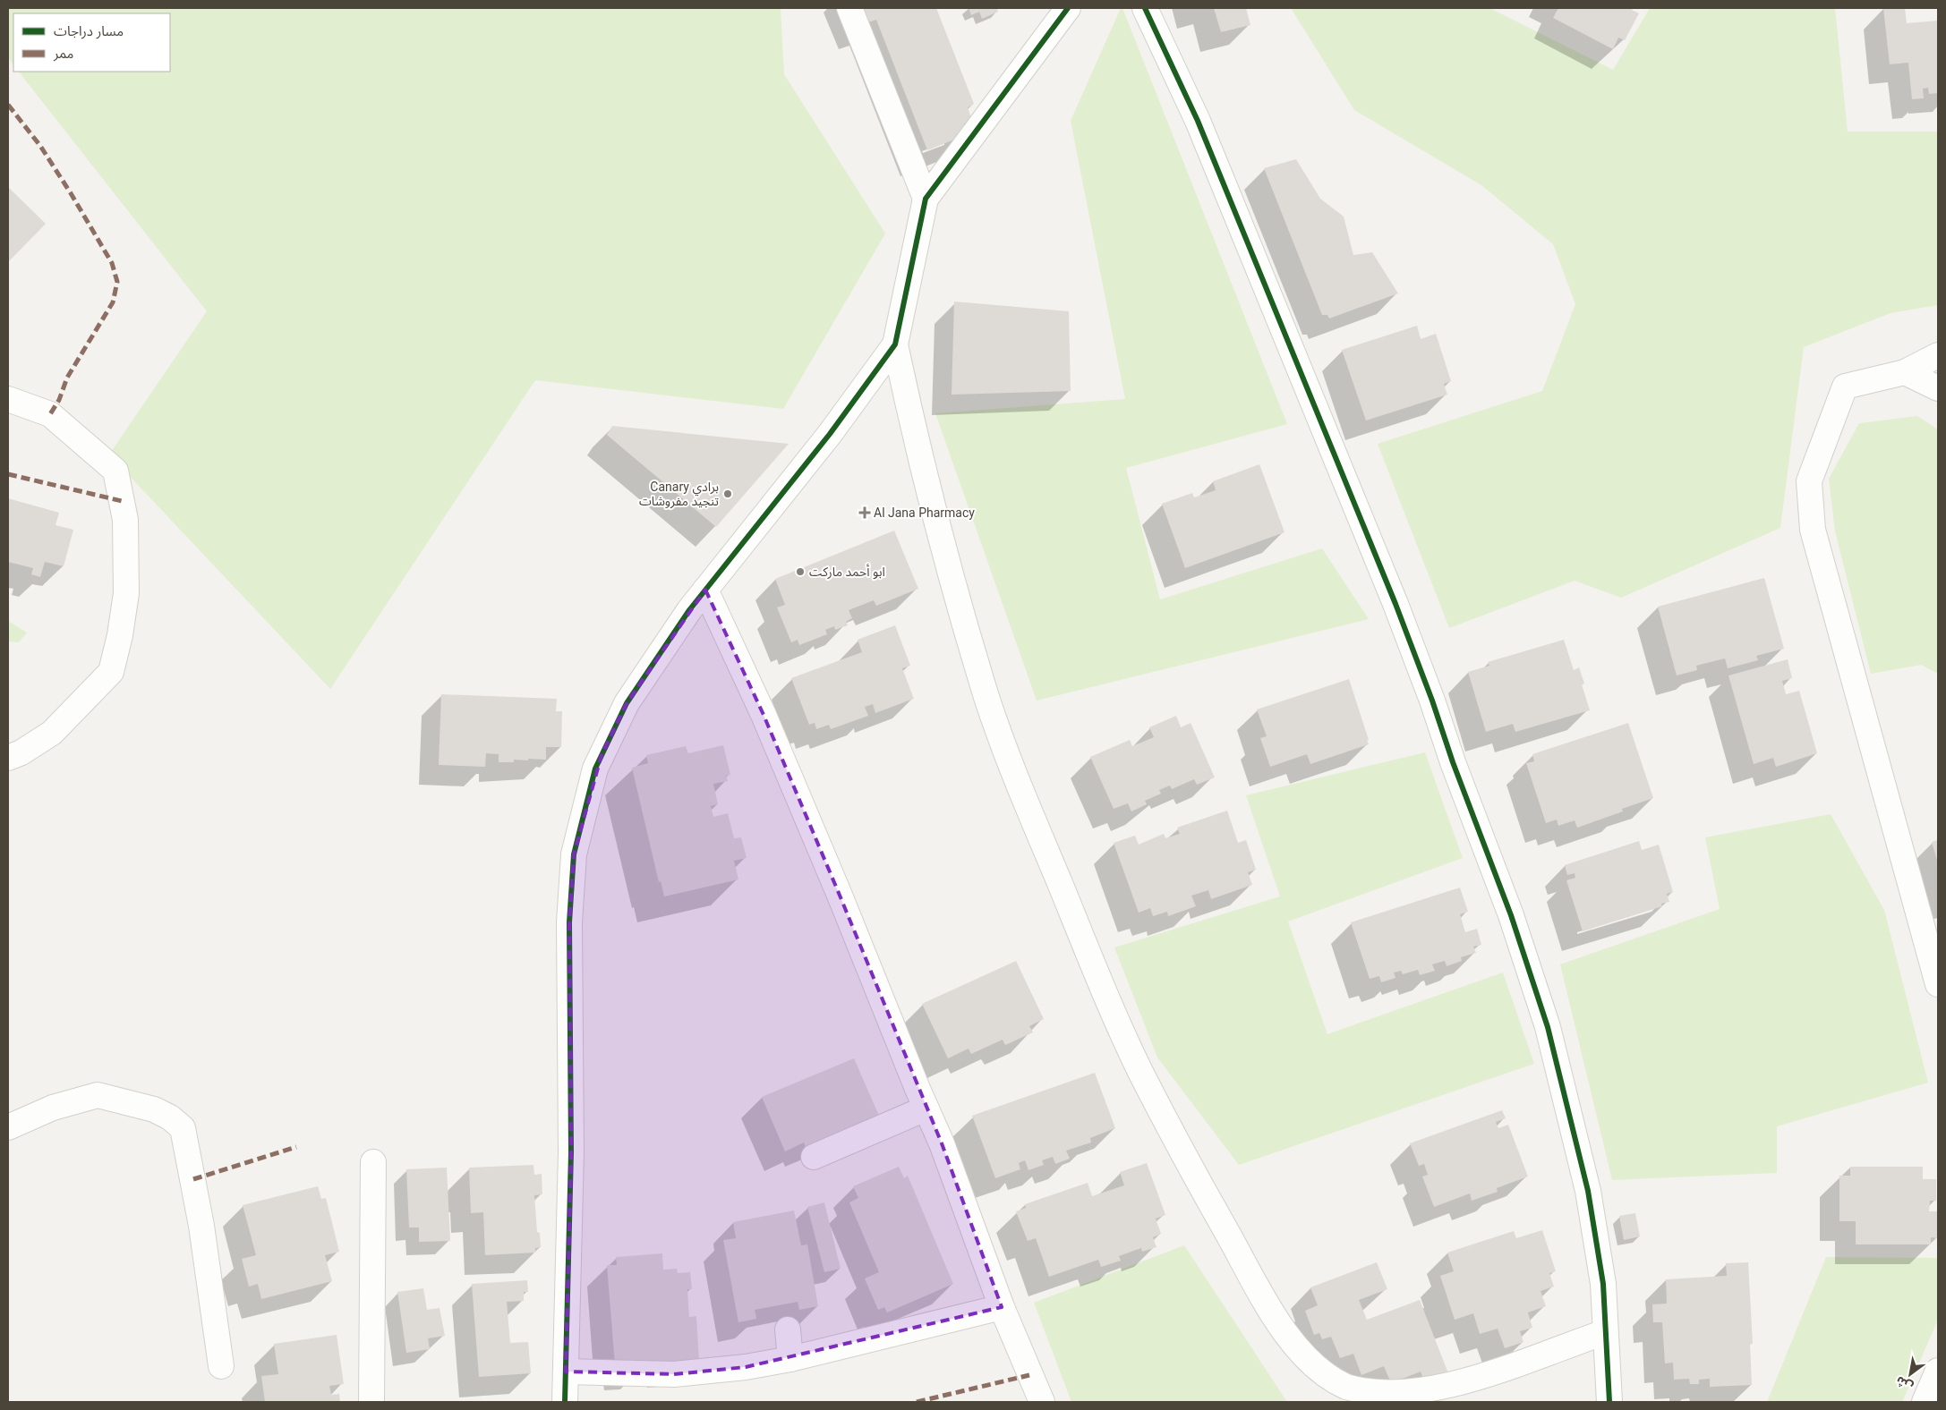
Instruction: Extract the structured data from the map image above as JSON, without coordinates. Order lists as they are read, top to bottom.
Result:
{
  "places": {
    "other": ["Canary برادي تنجيد مفروشات", "ابو أحمد ماركت"],
    "health": ["Al Jana Pharmacy"]
  },
  "legend": ["مسار دراجات", "ممر"],
  "north": "bottom left"
}
